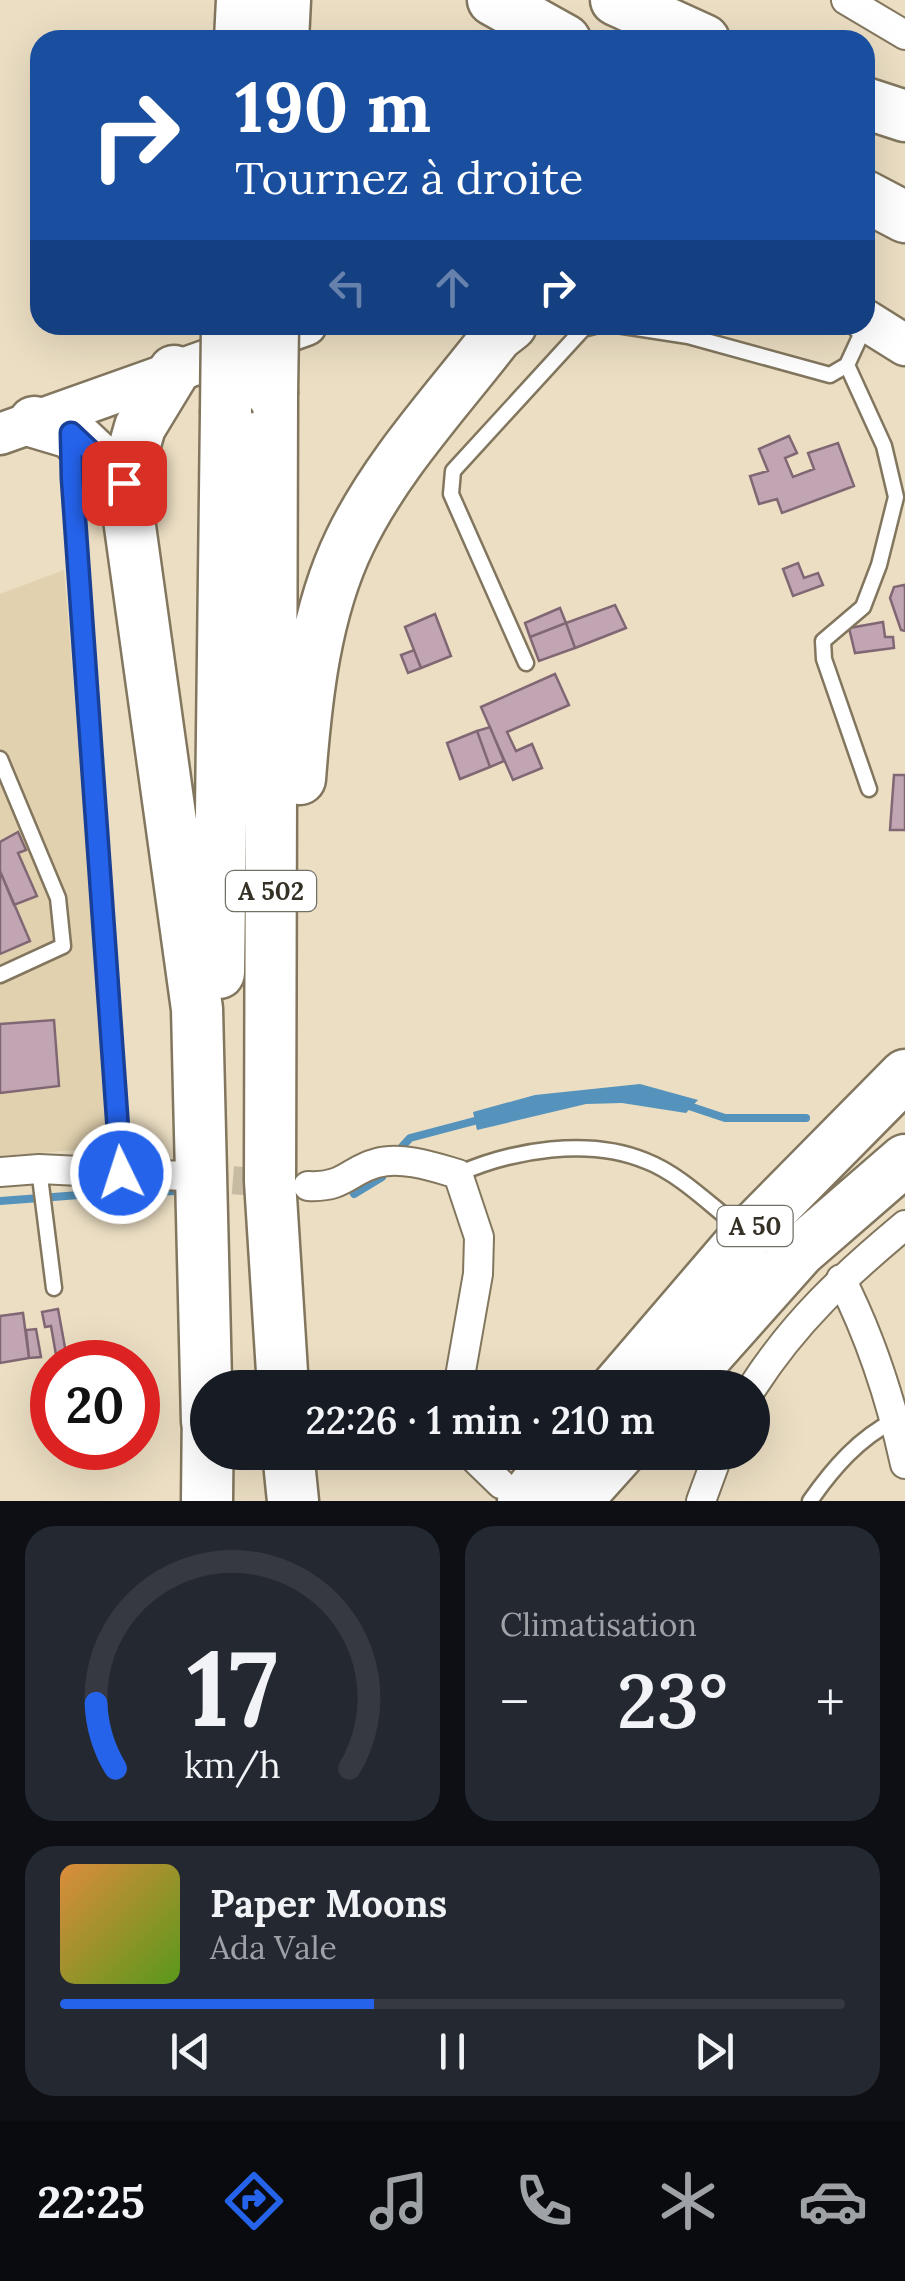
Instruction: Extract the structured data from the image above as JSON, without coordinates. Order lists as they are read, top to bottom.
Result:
{
  "streets": {
    "highway": ["A 502", "A 50"]
  },
  "page": {
    "turn": ["190 m", "Tournez à droite"],
    "limit": "20",
    "trip": "22:26 · 1 min · 210 m",
    "tile": "Climatisation",
    "heat": ["−", "23°", "+"],
    "song": ["Paper Moons", "Ada Vale"],
    "tabs": "22:25",
    "gauge": ["17", "km/h"]
  }
}
